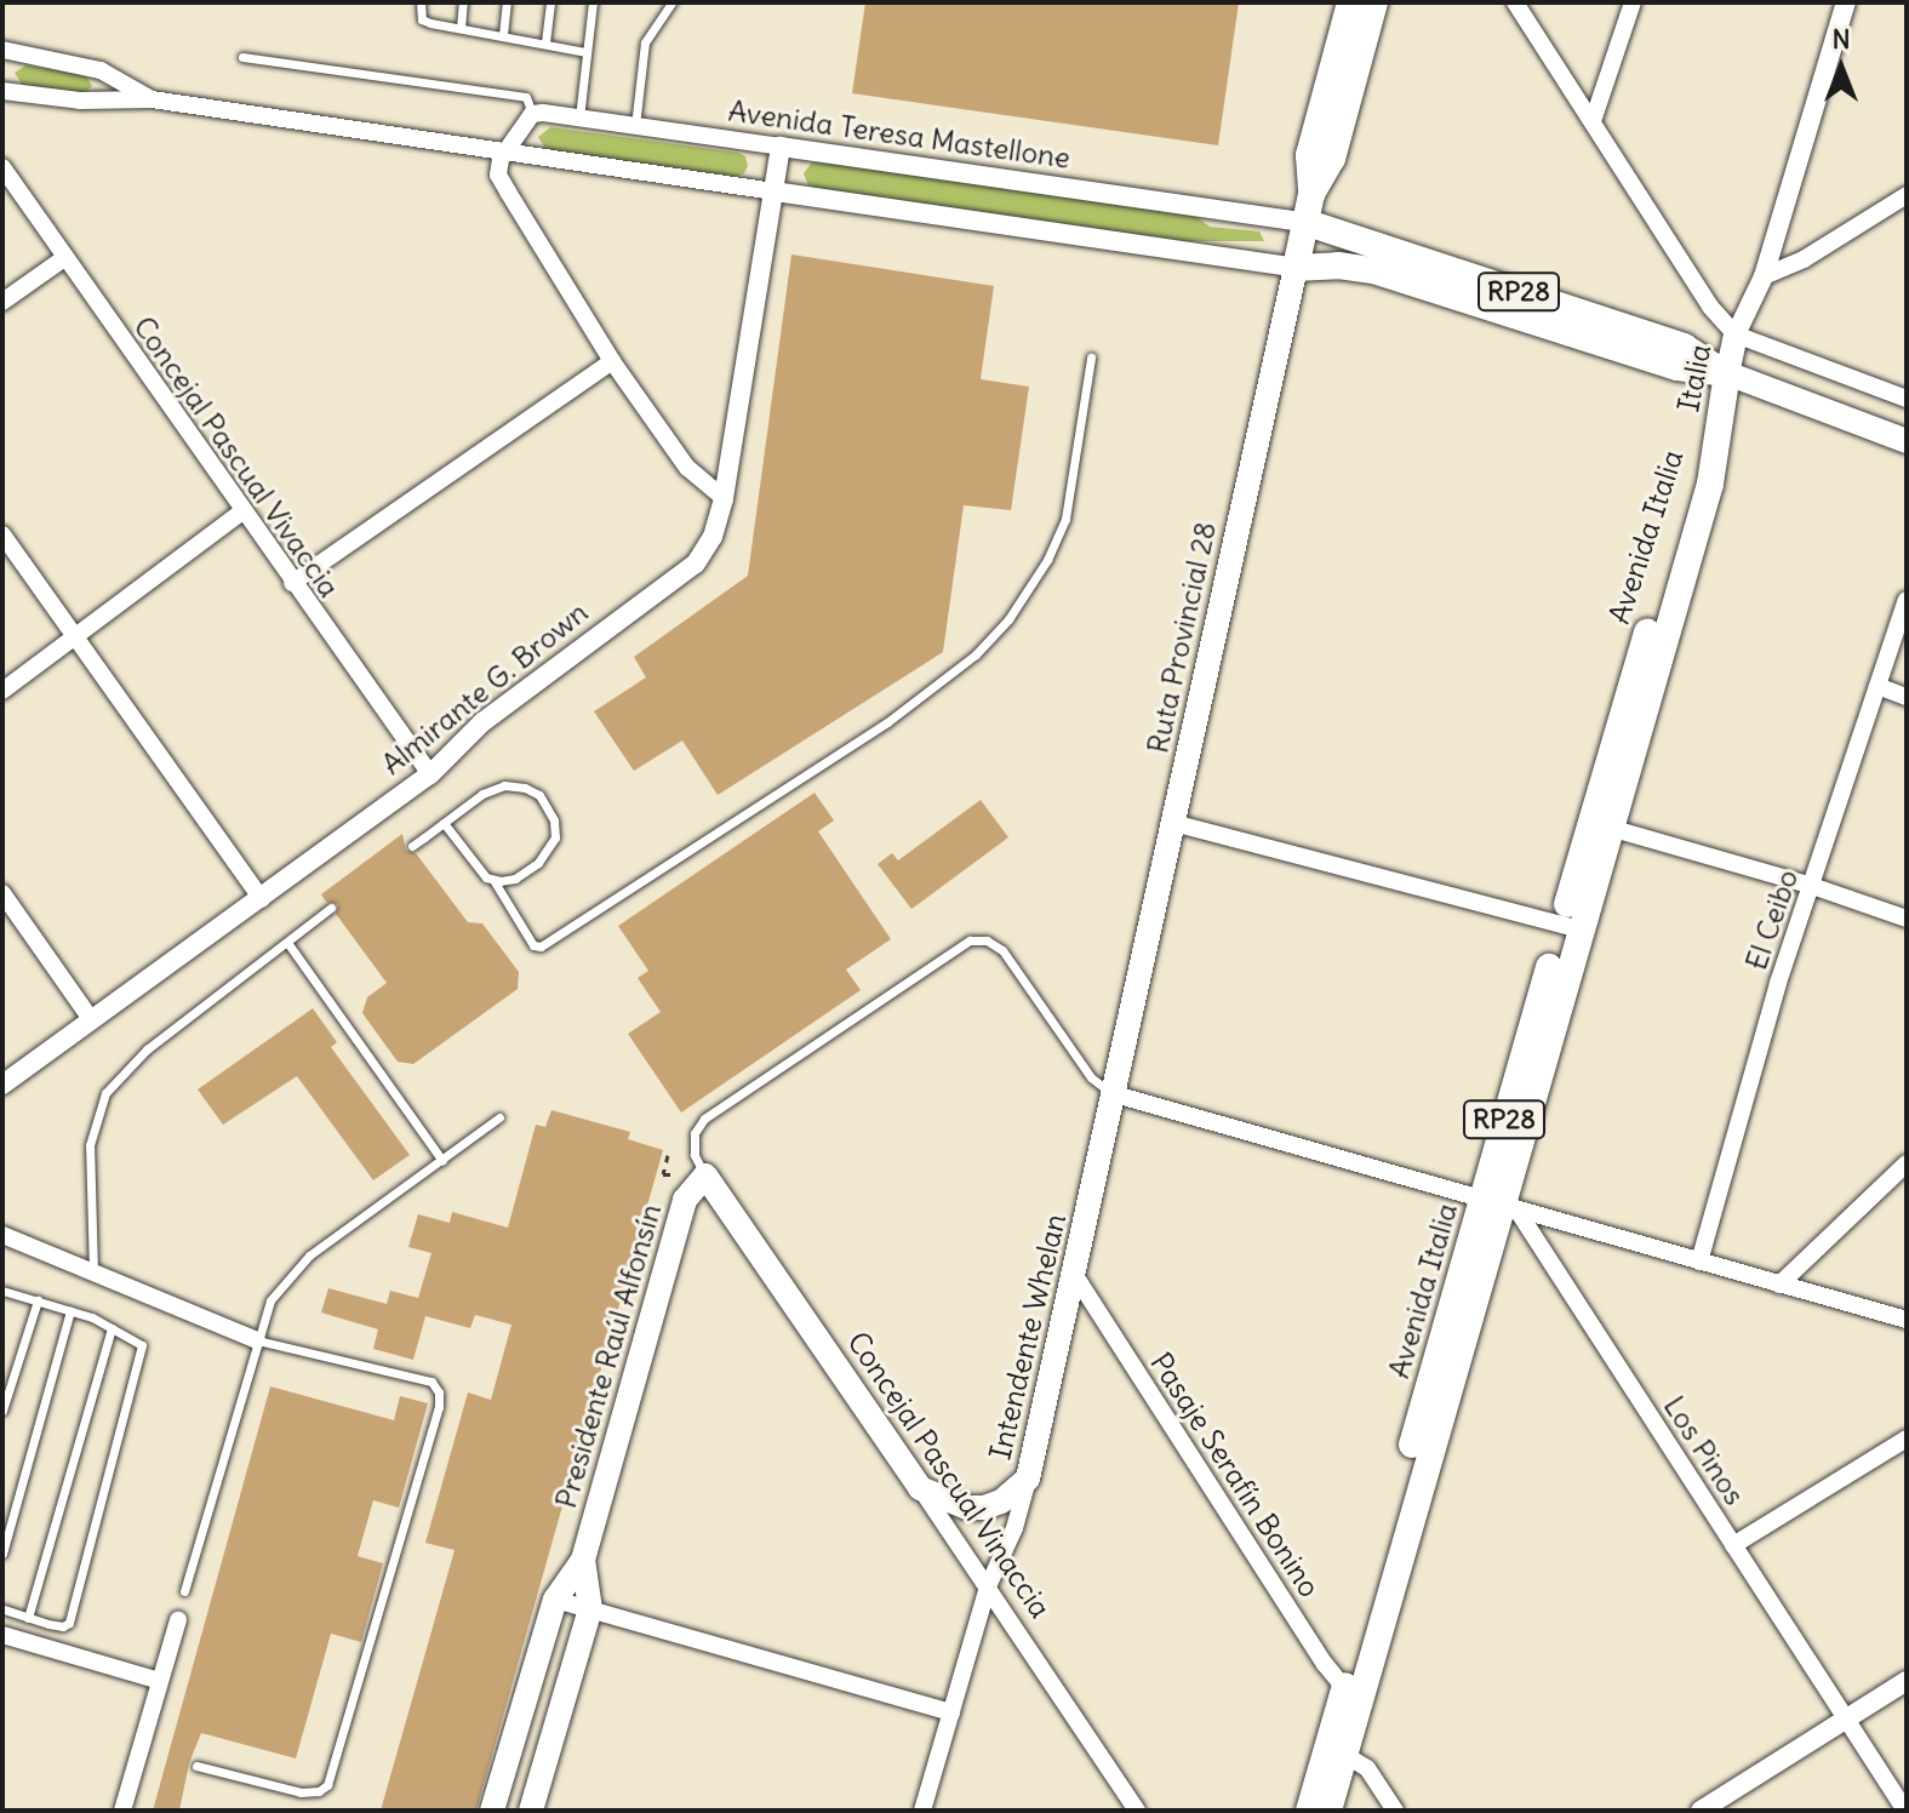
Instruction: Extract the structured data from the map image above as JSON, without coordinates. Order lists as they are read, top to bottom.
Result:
{
  "streets": {
    "main road": [
      "RP28",
      "Italia",
      "Avenida Italia",
      "Ruta Provincial 28",
      "Intendente Whelan",
      "Presidente Raúl Alfonsín",
      "Concejal Pascual Vinaccia"
    ],
    "street": [
      "Avenida Teresa Mastellone",
      "Concejal Pascual Vivaccia",
      "Almirante G. Brown",
      "El Ceibo",
      "Los Pinos",
      "Pasaje Serafín Bonino"
    ]
  },
  "crossings": [
    ["Avenida Teresa Mastellone", "RP28"],
    ["Avenida Teresa Mastellone", "Ruta Provincial 28"],
    ["Avenida Teresa Mastellone", "Almirante G. Brown"],
    ["RP28", "Italia"],
    ["RP28", "Ruta Provincial 28"],
    ["Italia", "Avenida Italia"],
    ["Concejal Pascual Vivaccia", "Almirante G. Brown"],
    ["Avenida Italia", "Los Pinos"],
    ["Avenida Italia", "Pasaje Serafín Bonino"],
    ["Ruta Provincial 28", "Intendente Whelan"],
    ["Intendente Whelan", "Concejal Pascual Vinaccia"],
    ["Intendente Whelan", "Pasaje Serafín Bonino"],
    ["Presidente Raúl Alfonsín", "Concejal Pascual Vinaccia"]
  ],
  "north": "top"
}
